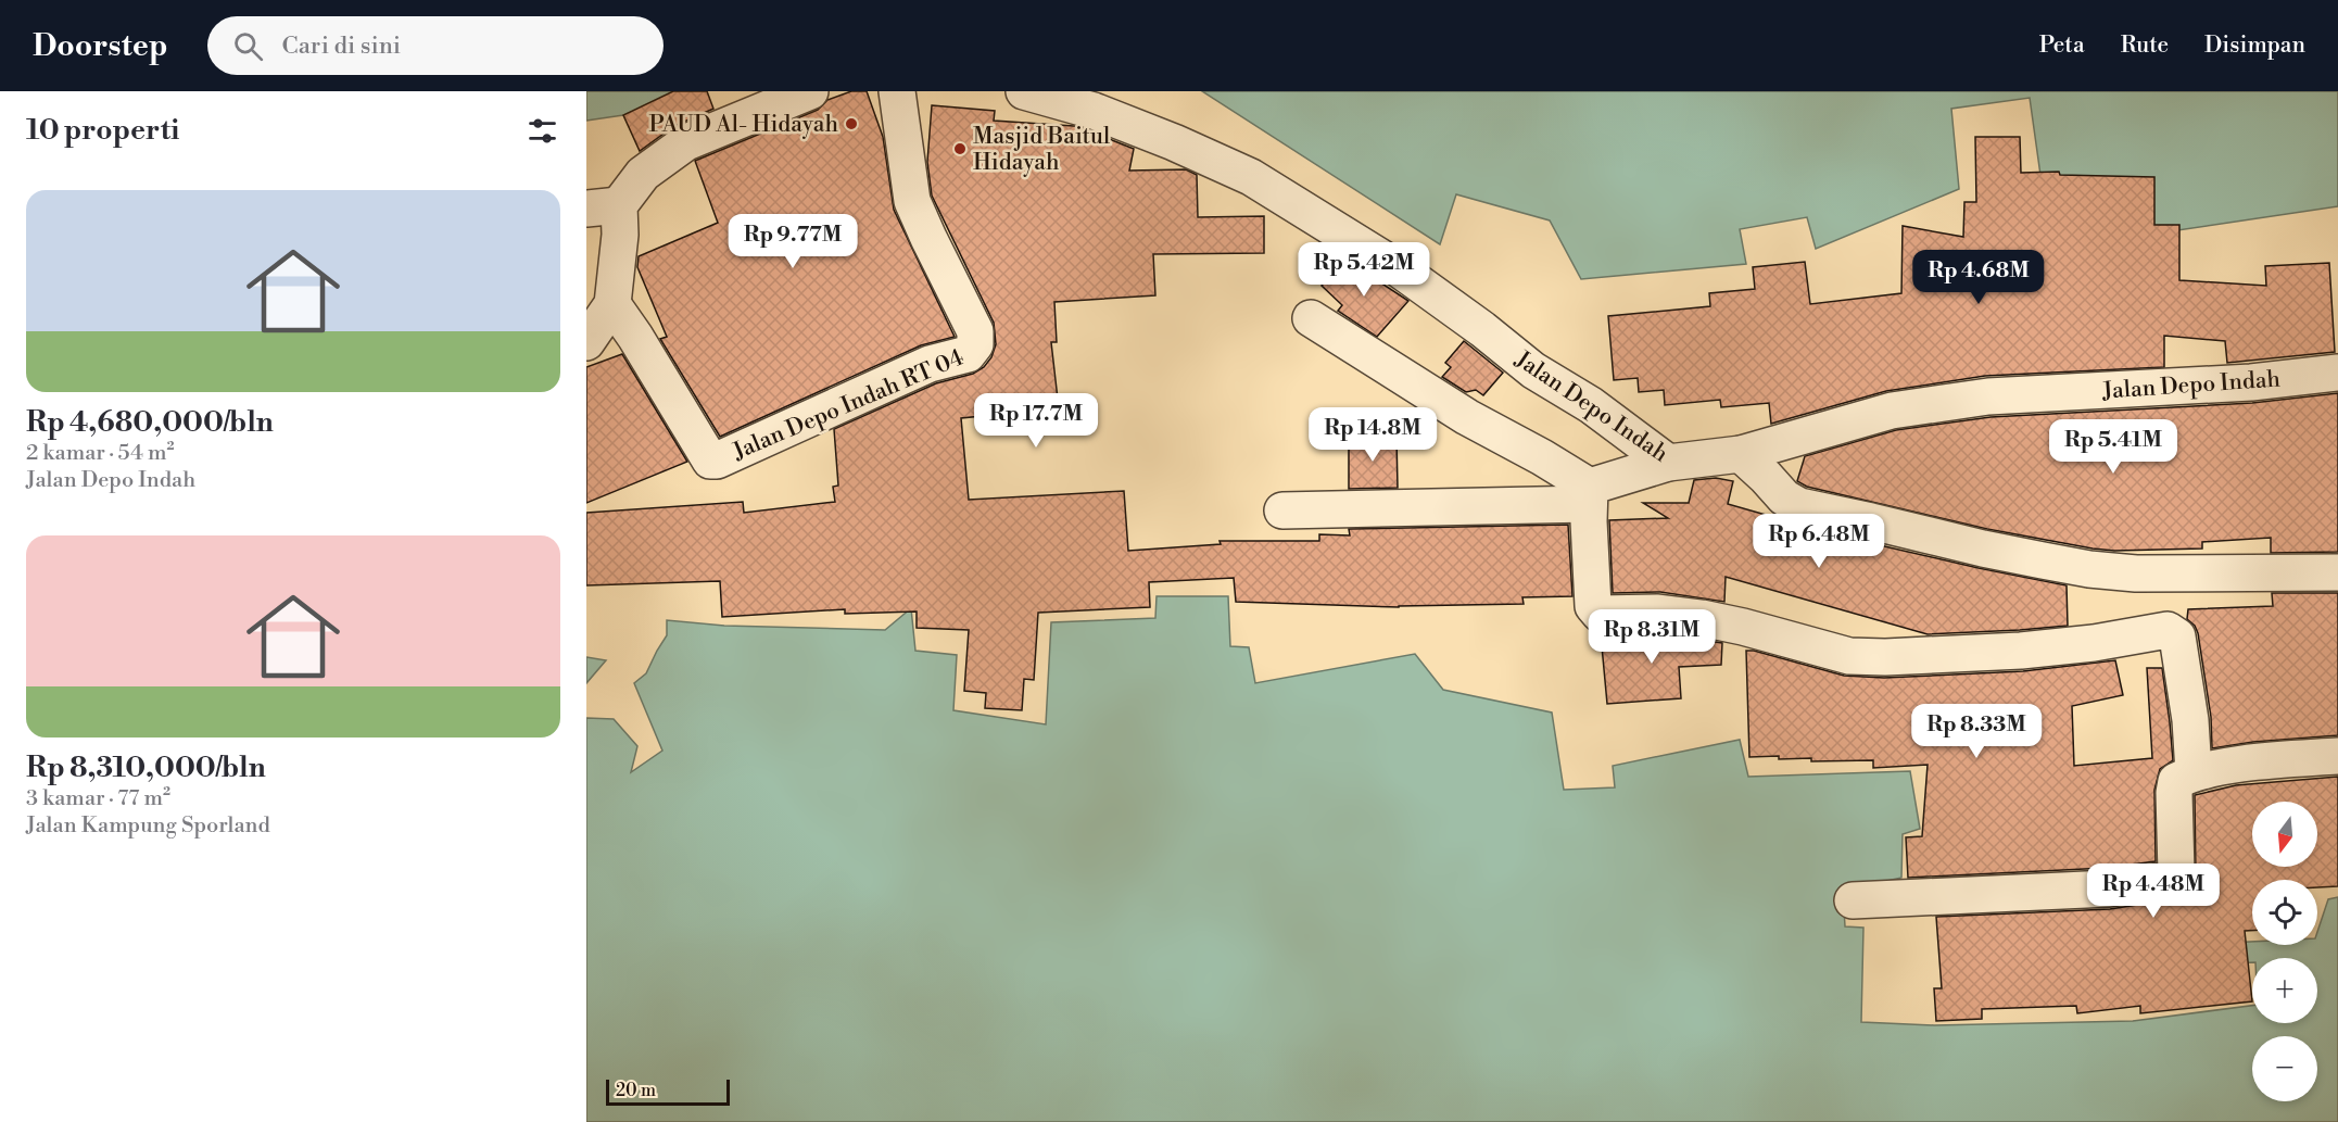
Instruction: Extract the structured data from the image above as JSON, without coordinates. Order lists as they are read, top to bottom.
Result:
{
  "streets": {
    "street": ["Jalan Depo Indah", "Jalan Depo Indah RT 04"]
  },
  "places": ["PAUD Al- Hidayah", "Masjid Baitul Hidayah"],
  "scale_bar": "20 m",
  "north": "bottom",
  "page": {
    "header": "Doorstep",
    "search": "Cari di sini",
    "nav": ["Peta", "Rute", "Disimpan"],
    "heading": "10 properti",
    "list": [
      {
        "name": "Rp 4,680,000/bln",
        "note": "2 kamar · 54 m² · Jalan Depo Indah"
      },
      {
        "name": "Rp 8,310,000/bln",
        "note": "3 kamar · 77 m² · Jalan Kampung Sporland"
      }
    ],
    "price": [
      "Rp 9.77M",
      "Rp 5.42M",
      "Rp 4.68M",
      "Rp 17.7M",
      "Rp 14.8M",
      "Rp 5.41M",
      "Rp 6.48M",
      "Rp 8.31M",
      "Rp 8.33M",
      "Rp 4.48M"
    ],
    "map_buttons": ["+", "−"],
    "scale": "20 m"
  }
}
